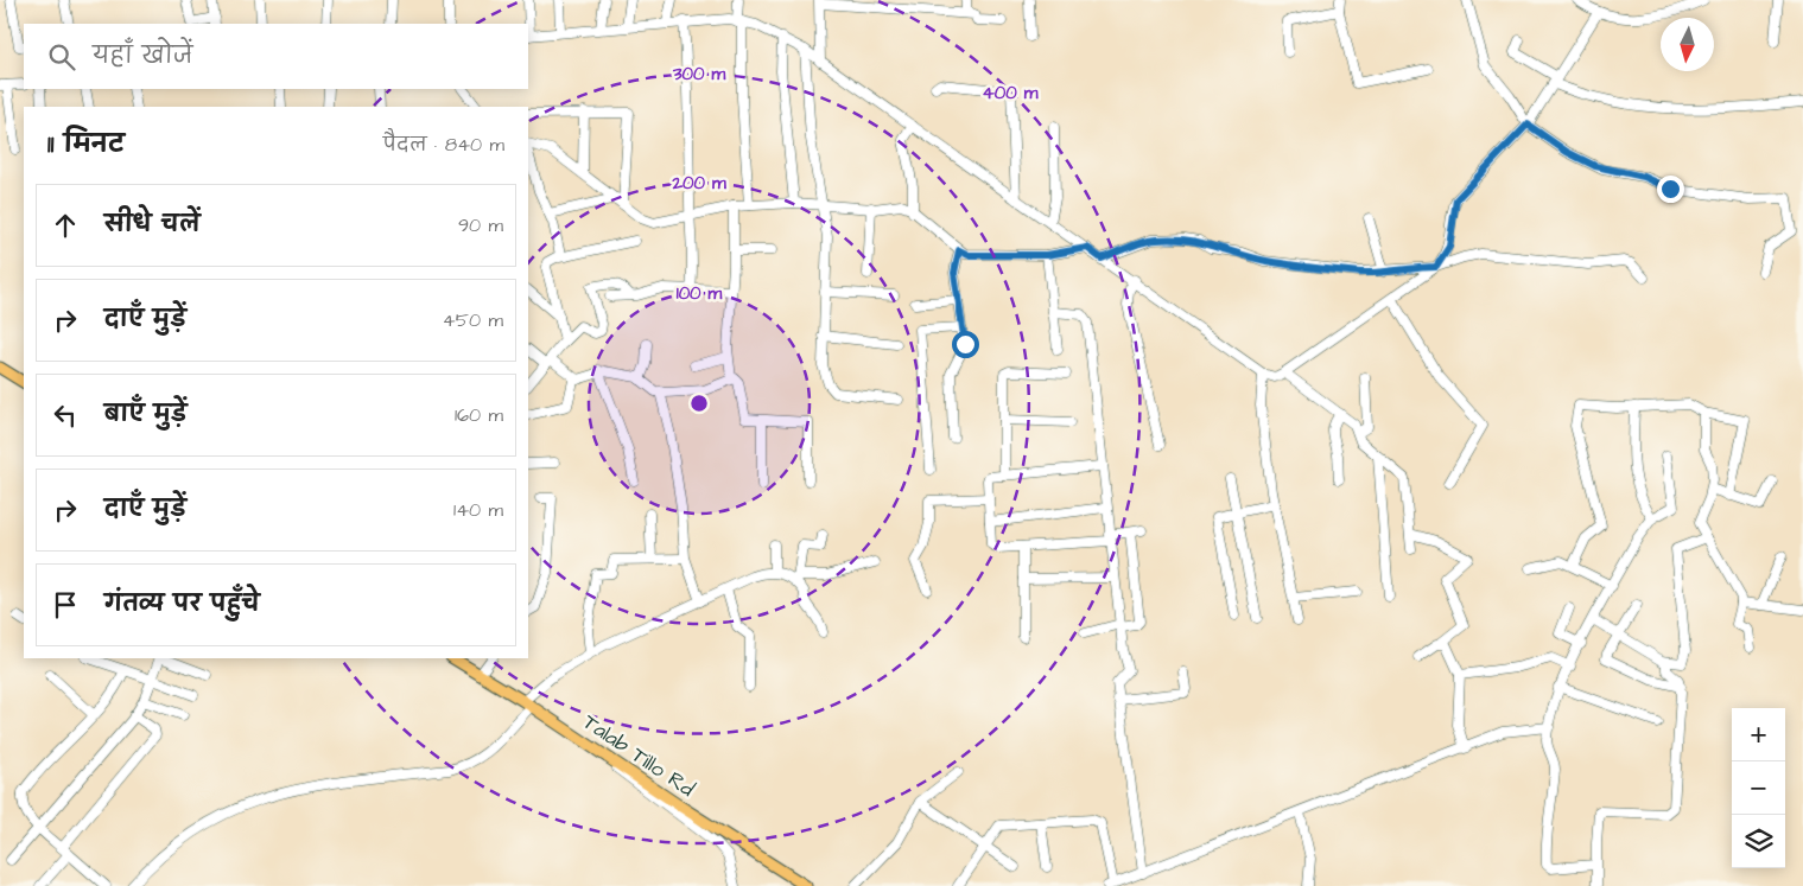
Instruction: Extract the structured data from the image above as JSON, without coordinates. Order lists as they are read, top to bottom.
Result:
{
  "streets": {
    "main road": ["Talab Tillo Rd"]
  },
  "north": "bottom",
  "page": {
    "search": "यहाँ खोजें",
    "heading": ["11 मिनट", "पैदल · 840 m"],
    "list": [
      ["सीधे चलें", "90 m"],
      ["दाएँ मुड़ें", "450 m"],
      ["बाएँ मुड़ें", "160 m"],
      ["दाएँ मुड़ें", "140 m"],
      "गंतव्य पर पहुँचे"
    ],
    "map_buttons": ["+", "−"]
  },
  "rings": [
    "300 m",
    "400 m",
    "200 m",
    "100 m"
  ]
}
